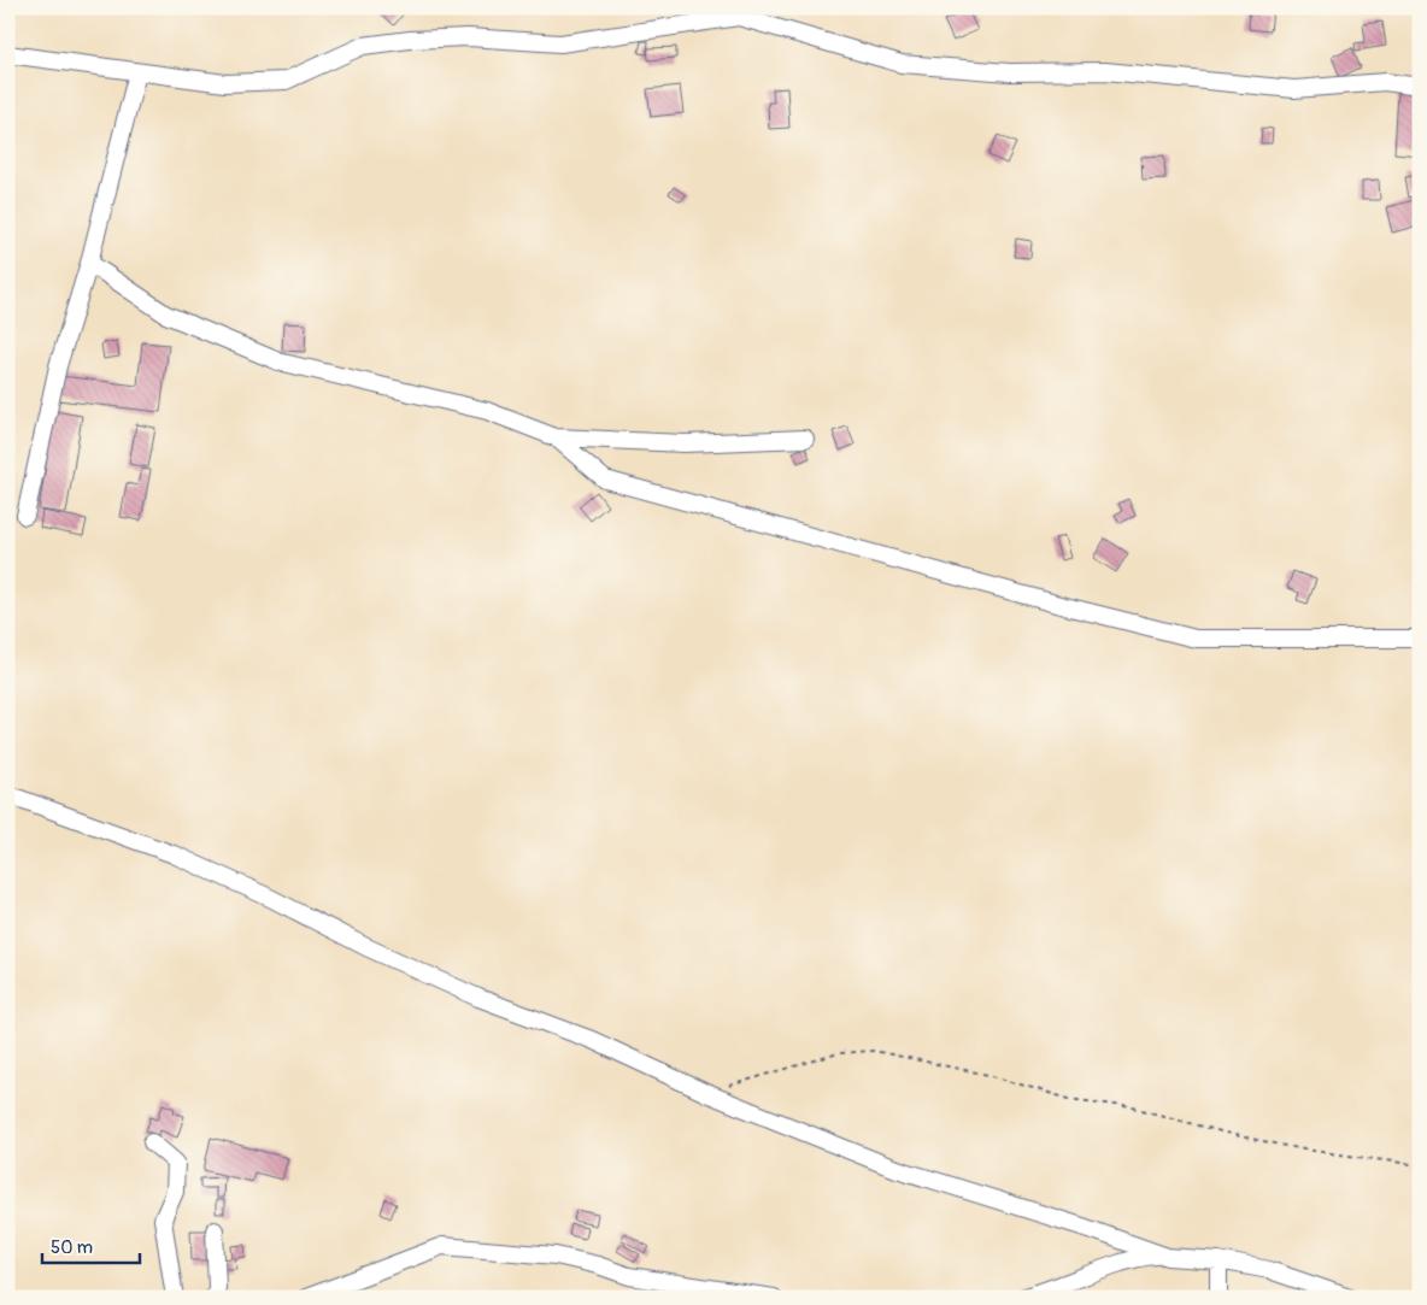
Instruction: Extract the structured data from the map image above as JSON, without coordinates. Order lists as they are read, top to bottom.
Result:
{
  "scale_bar": "50 m"
}
